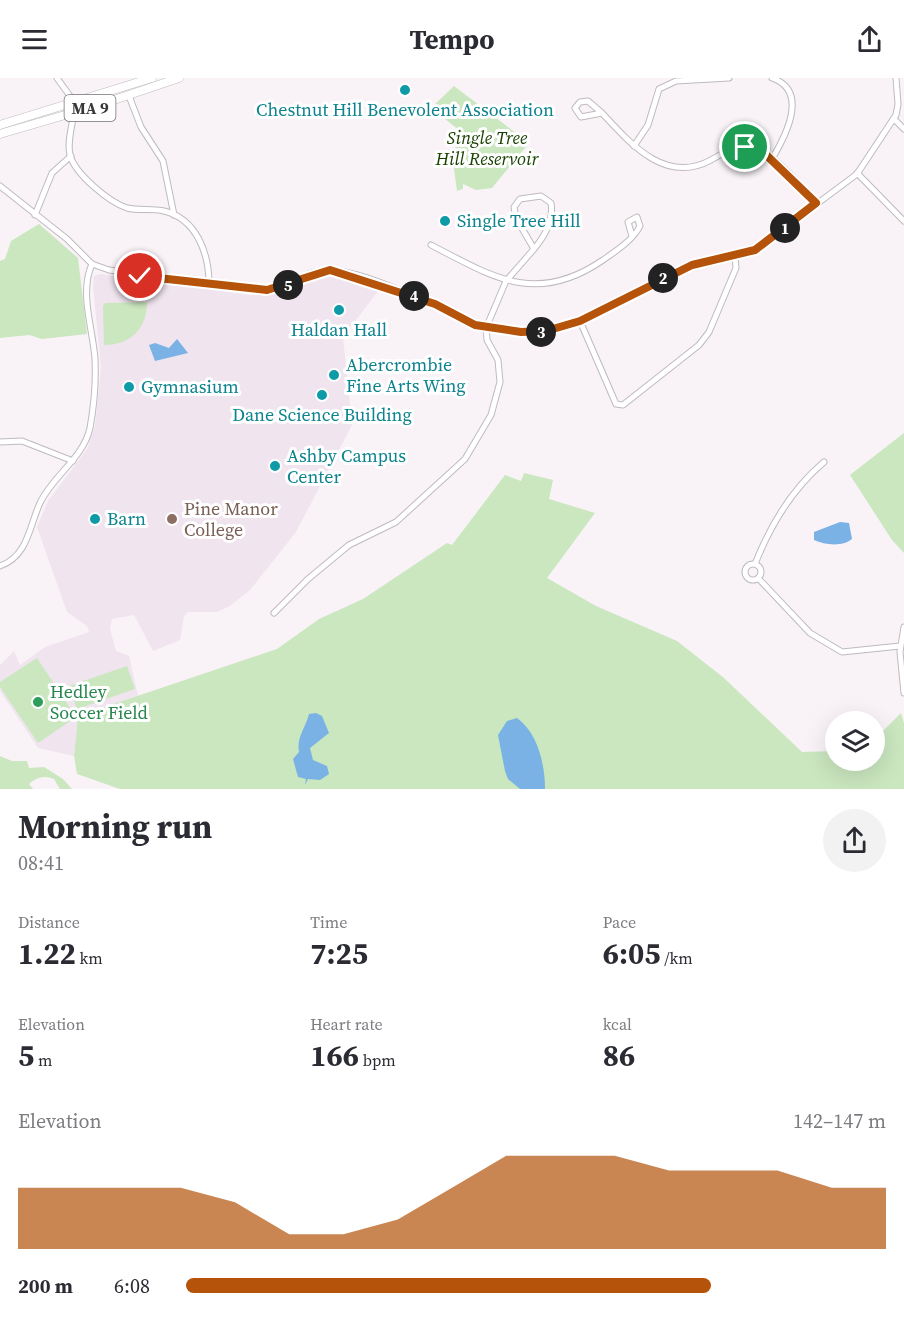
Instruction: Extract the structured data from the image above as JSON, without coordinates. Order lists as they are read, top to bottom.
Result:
{
  "streets": {
    "highway": ["MA 9"]
  },
  "parks": ["Single Tree Hill Reservoir"],
  "places": [
    "Chestnut Hill Benevolent Association",
    "Single Tree Hill",
    "Haldan Hall",
    "Abercrombie Fine Arts Wing",
    "Gymnasium",
    "Dane Science Building",
    "Ashby Campus Center",
    "Barn",
    "Pine Manor College",
    "Hedley Soccer Field"
  ],
  "page": {
    "header": "Tempo",
    "pins": [
      "1",
      "2",
      "5",
      "4",
      "3"
    ],
    "heading": ["Morning run", "08:41"],
    "stats": [
      ["Distance", "1.22 km"],
      ["Time", "7:25"],
      ["Pace", "6:05 /km"],
      ["Elevation", "5 m"],
      ["Heart rate", "166 bpm"],
      ["kcal", "86"]
    ],
    "chart": ["Elevation", "142–147 m"],
    "list": [
      {
        "name": "200 m",
        "note": "6:08"
      }
    ]
  }
}
